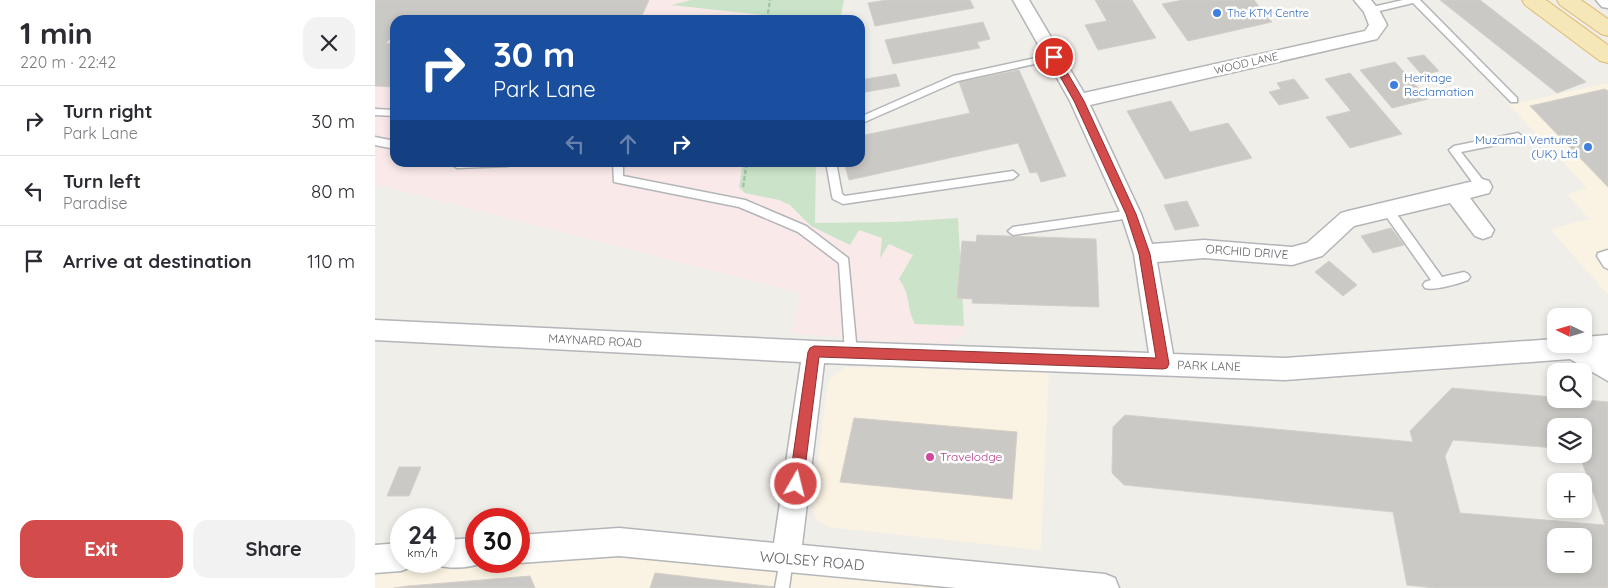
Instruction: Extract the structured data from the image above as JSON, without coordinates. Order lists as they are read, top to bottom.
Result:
{
  "streets": {
    "street": [
      "WOOD LANE",
      "ORCHID DRIVE",
      "MAYNARD ROAD",
      "PARK LANE",
      "WOLSEY ROAD"
    ]
  },
  "crossings": [
    ["MAYNARD ROAD", "PARK LANE"]
  ],
  "places": [
    "The KTM Centre",
    "Heritage Reclamation",
    "Muzamal Ventures (UK) Ltd",
    "Travelodge"
  ],
  "north": "left",
  "page": {
    "heading": ["1 min", "220 m · 22:42"],
    "turn": ["30 m", "Park Lane"],
    "list": [
      {
        "name": "Turn right",
        "note": "Park Lane",
        "value": "30 m"
      },
      {
        "name": "Turn left",
        "note": "Paradise",
        "value": "80 m"
      },
      {
        "name": "Arrive at destination",
        "value": "110 m"
      }
    ],
    "map_buttons": ["+", "−"],
    "speed": "24 km/h",
    "limit": "30",
    "buttons": ["Exit", "Share"]
  }
}
